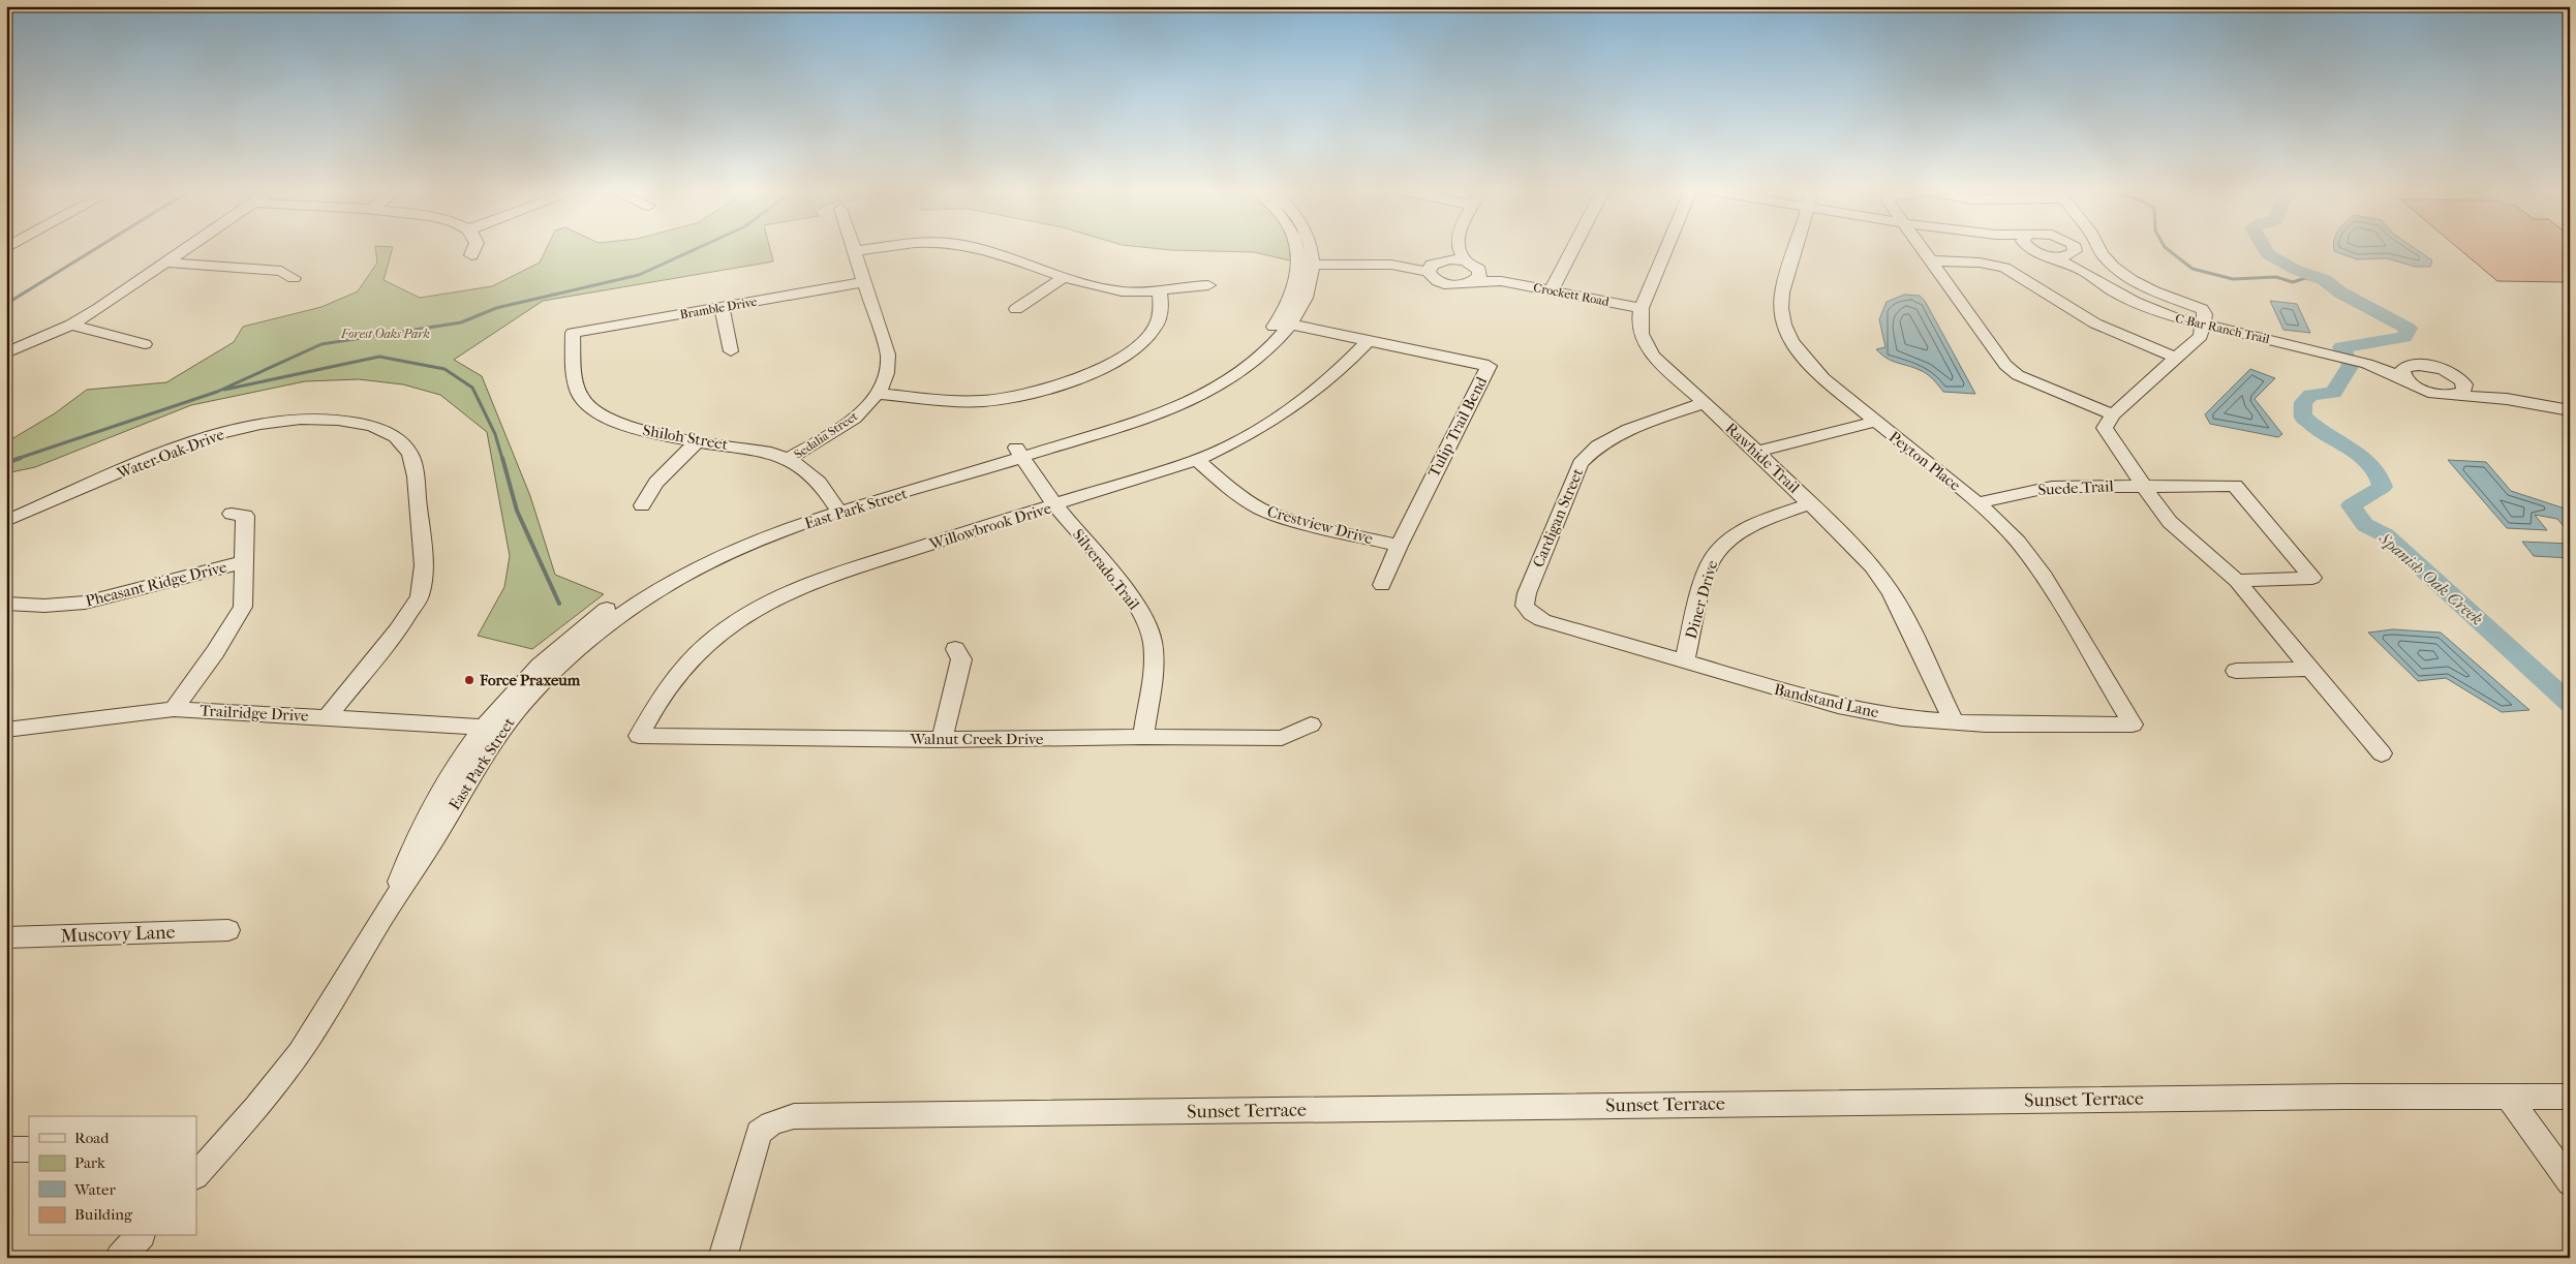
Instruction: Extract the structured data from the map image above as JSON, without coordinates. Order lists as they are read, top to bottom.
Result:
{
  "streets": {
    "street": [
      "Crockett Road",
      "Bramble Drive",
      "C-Bar Ranch Trail",
      "Tulip Trail Bend",
      "Sedalia Street",
      "Shiloh Street",
      "Water Oak Drive",
      "Rawhide Trail",
      "Peyton Place",
      "Suede Trail",
      "East Park Street",
      "Cardigan Street",
      "Crestview Drive",
      "Willowbrook Drive",
      "Silverado Trail",
      "Pheasant Ridge Drive",
      "Diner Drive",
      "Bandstand Lane",
      "Trailridge Drive",
      "Walnut Creek Drive",
      "Muscovy Lane",
      "Sunset Terrace"
    ]
  },
  "crossings": [
    ["Crockett Road", "Rawhide Trail"],
    ["Bramble Drive", "Sedalia Street"],
    ["Bramble Drive", "Shiloh Street"],
    ["Tulip Trail Bend", "East Park Street"],
    ["Tulip Trail Bend", "Crestview Drive"],
    ["Tulip Trail Bend", "Willowbrook Drive"],
    ["Sedalia Street", "Shiloh Street"],
    ["Shiloh Street", "East Park Street"],
    ["Water Oak Drive", "Trailridge Drive"],
    ["Rawhide Trail", "Cardigan Street"],
    ["Rawhide Trail", "Diner Drive"],
    ["Rawhide Trail", "Bandstand Lane"],
    ["Peyton Place", "Suede Trail"],
    ["Peyton Place", "Bandstand Lane"],
    ["East Park Street", "Silverado Trail"],
    ["East Park Street", "Trailridge Drive"],
    ["Cardigan Street", "Bandstand Lane"],
    ["Crestview Drive", "Willowbrook Drive"],
    ["Willowbrook Drive", "Silverado Trail"],
    ["Willowbrook Drive", "Walnut Creek Drive"],
    ["Silverado Trail", "Walnut Creek Drive"],
    ["Diner Drive", "Bandstand Lane"]
  ],
  "water": ["Spanish Oak Creek"],
  "parks": ["Forest Oaks Park"],
  "places": ["Force Praxeum"],
  "legend": [
    "Road",
    "Park",
    "Water",
    "Building"
  ]
}
